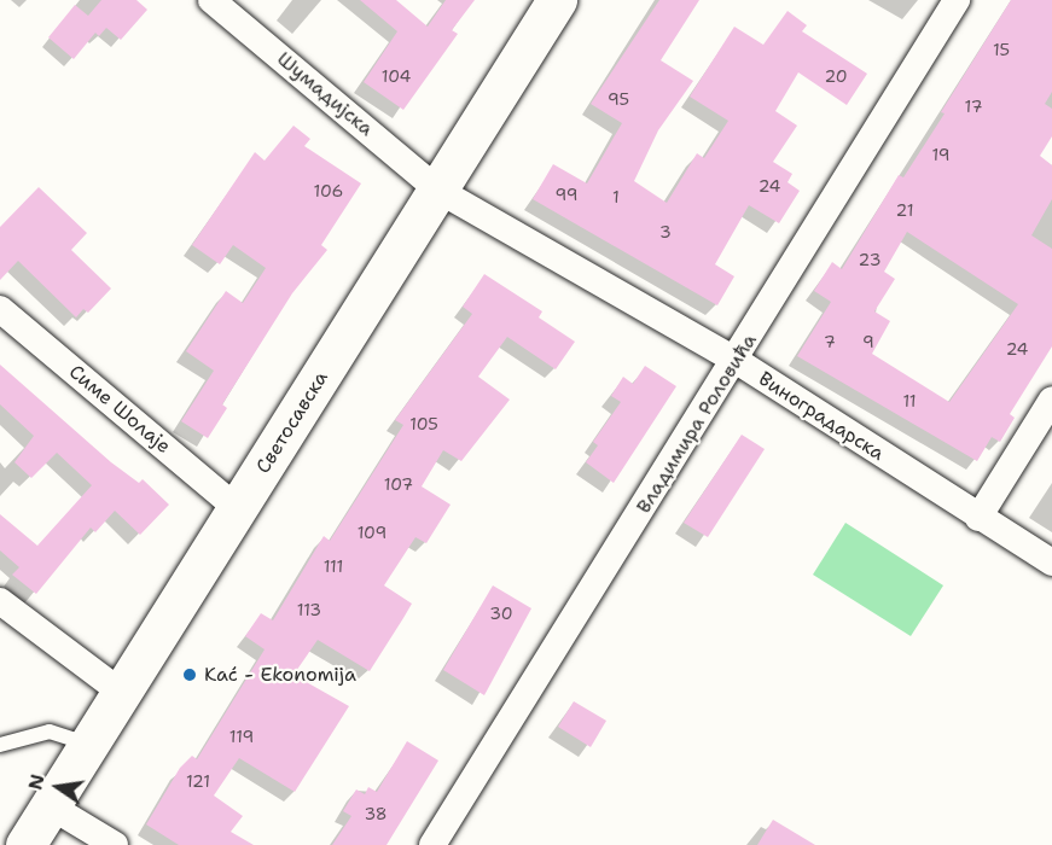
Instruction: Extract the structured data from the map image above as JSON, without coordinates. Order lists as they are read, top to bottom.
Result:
{
  "streets": {
    "main road": ["Светосавска"],
    "street": [
      "Шумадијска",
      "Симе Шолаје",
      "Виноградарска",
      "Владимира Роловића"
    ]
  },
  "crossings": [
    ["Шумадијска", "Виноградарска"],
    ["Шумадијска", "Светосавска"],
    ["Симе Шолаје", "Светосавска"],
    ["Виноградарска", "Светосавска"],
    ["Виноградарска", "Владимира Роловића"]
  ],
  "places": ["Kać - Ekonomija"],
  "house_numbers": [
    "15",
    "104",
    "20",
    "95",
    "17",
    "19",
    "24",
    "106",
    "99",
    "1",
    "21",
    "3",
    "23",
    "7",
    "9",
    "24",
    "11",
    "105",
    "107",
    "109",
    "111",
    "113",
    "30",
    "119",
    "121",
    "38"
  ],
  "north": "left"
}
